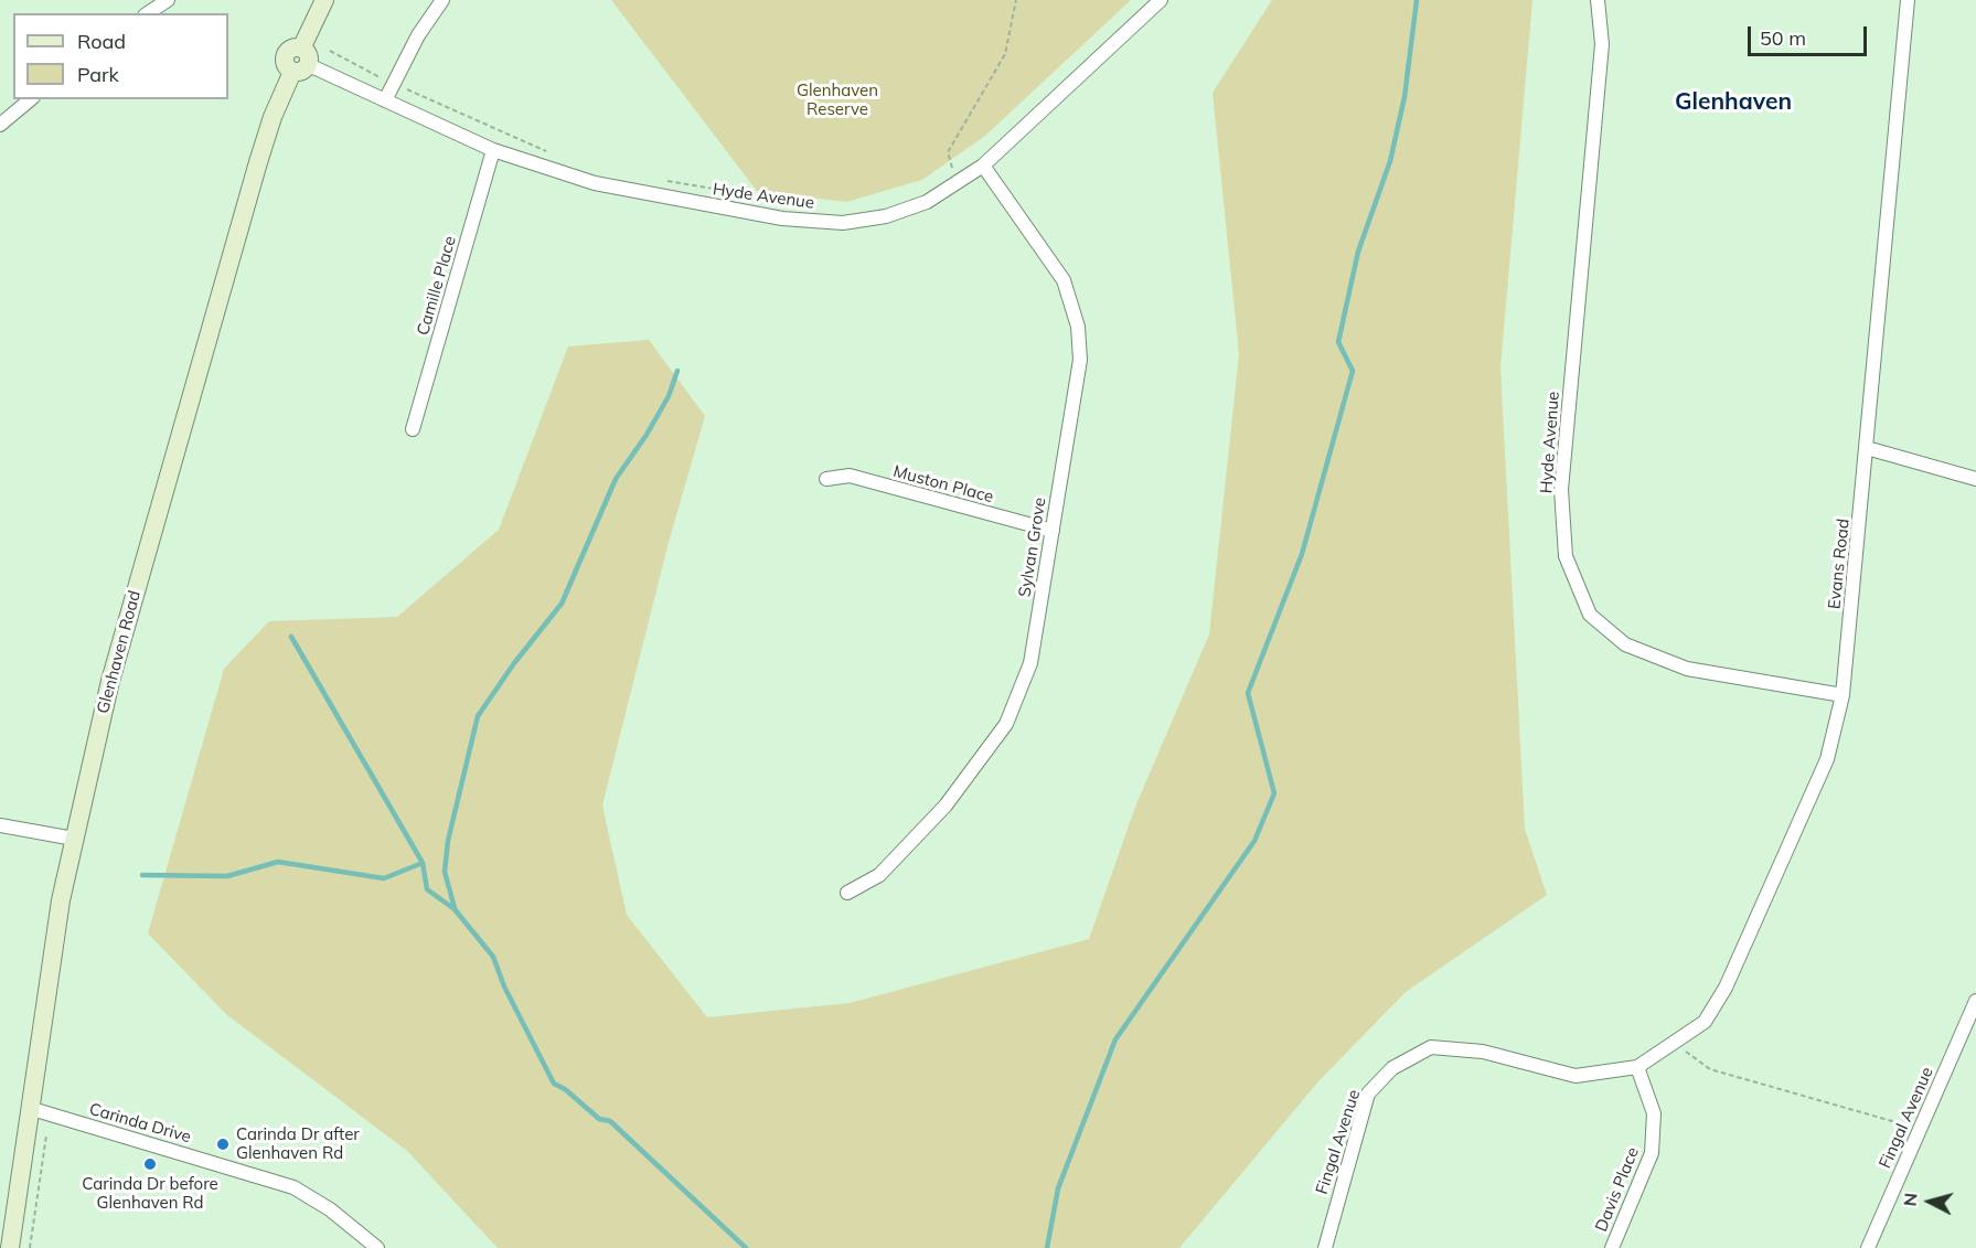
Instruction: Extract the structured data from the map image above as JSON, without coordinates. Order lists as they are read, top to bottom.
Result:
{
  "streets": {
    "main road": ["Glenhaven Road"],
    "street": [
      "Hyde Avenue",
      "Camille Place",
      "Muston Place",
      "Sylvan Grove",
      "Evans Road",
      "Fingal Avenue",
      "Carinda Drive",
      "Davis Place"
    ]
  },
  "crossings": [
    ["Hyde Avenue", "Camille Place"],
    ["Hyde Avenue", "Sylvan Grove"],
    ["Hyde Avenue", "Evans Road"],
    ["Hyde Avenue", "Glenhaven Road"],
    ["Muston Place", "Sylvan Grove"],
    ["Evans Road", "Fingal Avenue"],
    ["Evans Road", "Davis Place"],
    ["Glenhaven Road", "Carinda Drive"],
    ["Fingal Avenue", "Davis Place"]
  ],
  "districts": ["Glenhaven"],
  "parks": ["Glenhaven Reserve"],
  "places": ["Carinda Dr after Glenhaven Rd", "Carinda Dr before Glenhaven Rd"],
  "legend": ["Road", "Park"],
  "scale_bar": "50 m",
  "north": "left"
}
